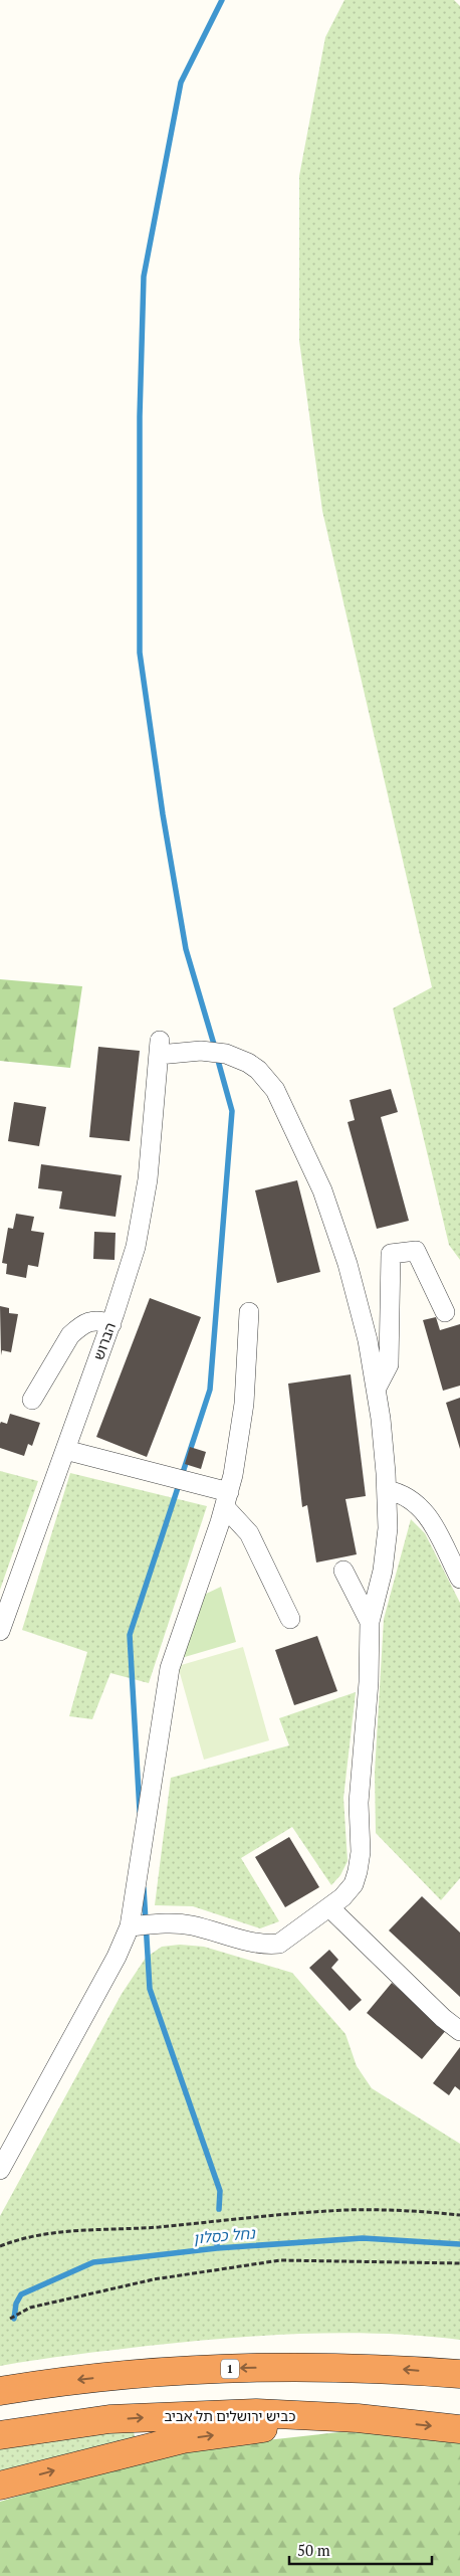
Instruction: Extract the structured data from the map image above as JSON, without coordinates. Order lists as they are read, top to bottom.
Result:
{
  "streets": {
    "highway": ["1", "כביש ירושלים תל אביב"],
    "street": ["הברוש"]
  },
  "water": ["נחל כסלון"],
  "scale_bar": "50 m"
}
